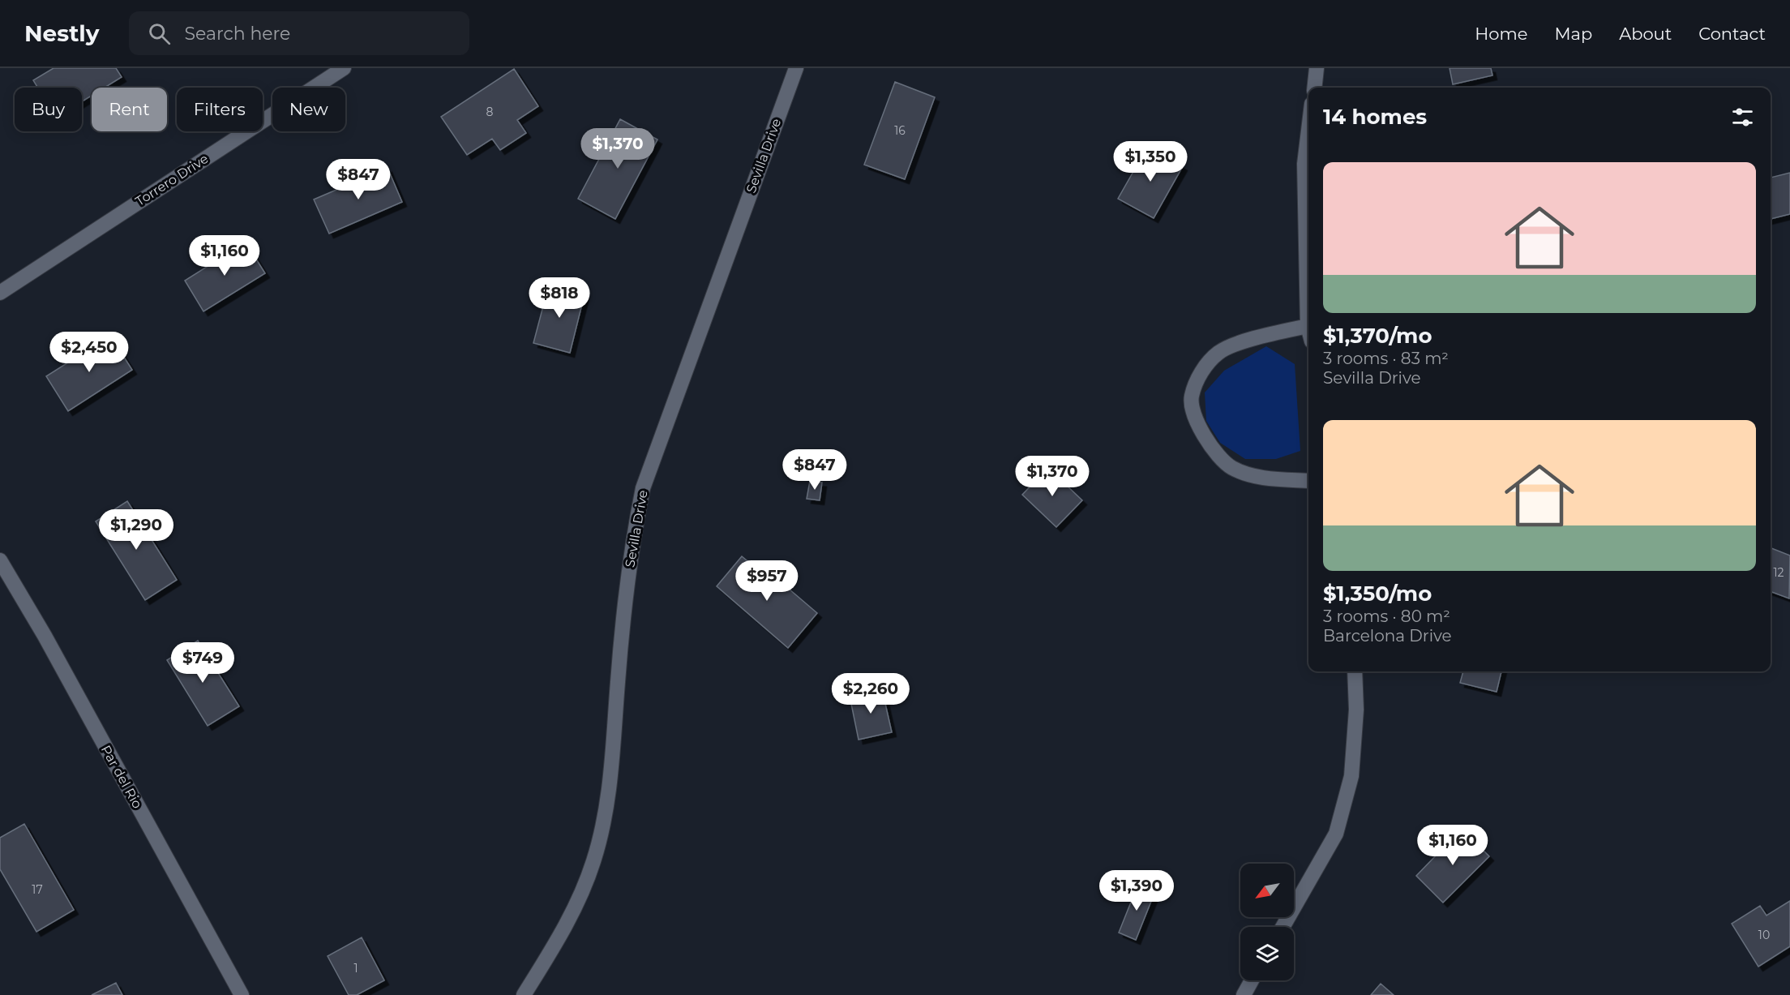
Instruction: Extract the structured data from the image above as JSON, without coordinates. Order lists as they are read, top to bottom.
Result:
{
  "streets": {
    "street": ["Sevilla Drive", "Torrero Drive", "Par del Rio"]
  },
  "house_numbers": [
    "8",
    "16",
    "12",
    "17",
    "10",
    "1"
  ],
  "north": "bottom left",
  "page": {
    "header": "Nestly",
    "search": "Search here",
    "nav": [
      "Home",
      "Map",
      "About",
      "Contact"
    ],
    "chip": [
      "Buy",
      "Rent",
      "Filters",
      "New"
    ],
    "heading": "14 homes",
    "price": [
      "$1,370",
      "$1,350",
      "$847",
      "$1,160",
      "$818",
      "$2,450",
      "$847",
      "$1,370",
      "$1,290",
      "$957",
      "$749",
      "$2,260",
      "$1,160",
      "$1,390"
    ],
    "list": [
      {
        "name": "$1,370/mo",
        "note": "3 rooms · 83 m² · Sevilla Drive"
      },
      {
        "name": "$1,350/mo",
        "note": "3 rooms · 80 m² · Barcelona Drive"
      }
    ]
  }
}
